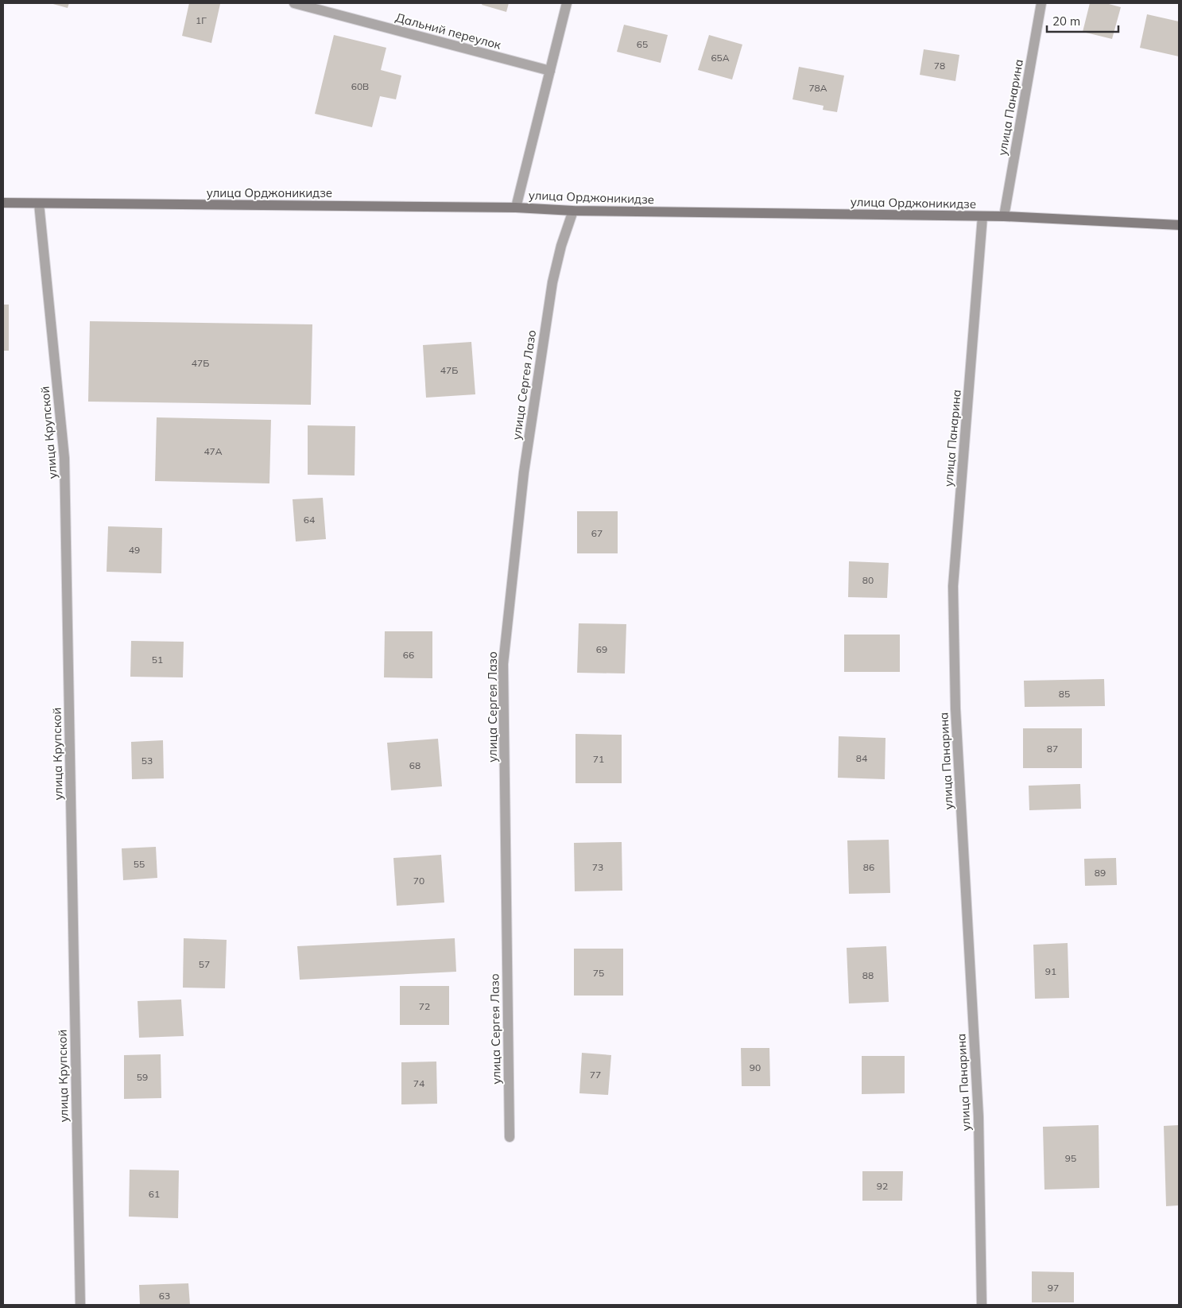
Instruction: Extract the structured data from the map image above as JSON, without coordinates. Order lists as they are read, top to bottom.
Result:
{
  "streets": {
    "main road": ["улица Орджоникидзе"],
    "street": [
      "Дальний переулок",
      "улица Панарина",
      "улица Сергея Лазо",
      "улица Крупской"
    ]
  },
  "crossings": [
    ["улица Панарина", "улица Орджоникидзе"],
    ["улица Орджоникидзе", "улица Сергея Лазо"],
    ["улица Орджоникидзе", "улица Крупской"]
  ],
  "house_numbers": [
    "1Г",
    "65",
    "65А",
    "78",
    "60В",
    "78А",
    "47Б",
    "47Б",
    "47А",
    "64",
    "67",
    "49",
    "80",
    "69",
    "66",
    "51",
    "85",
    "87",
    "84",
    "71",
    "53",
    "68",
    "55",
    "73",
    "86",
    "89",
    "70",
    "57",
    "91",
    "75",
    "88",
    "72",
    "90",
    "77",
    "59",
    "74",
    "95",
    "92",
    "61",
    "97",
    "63"
  ],
  "scale_bar": "20 m"
}
